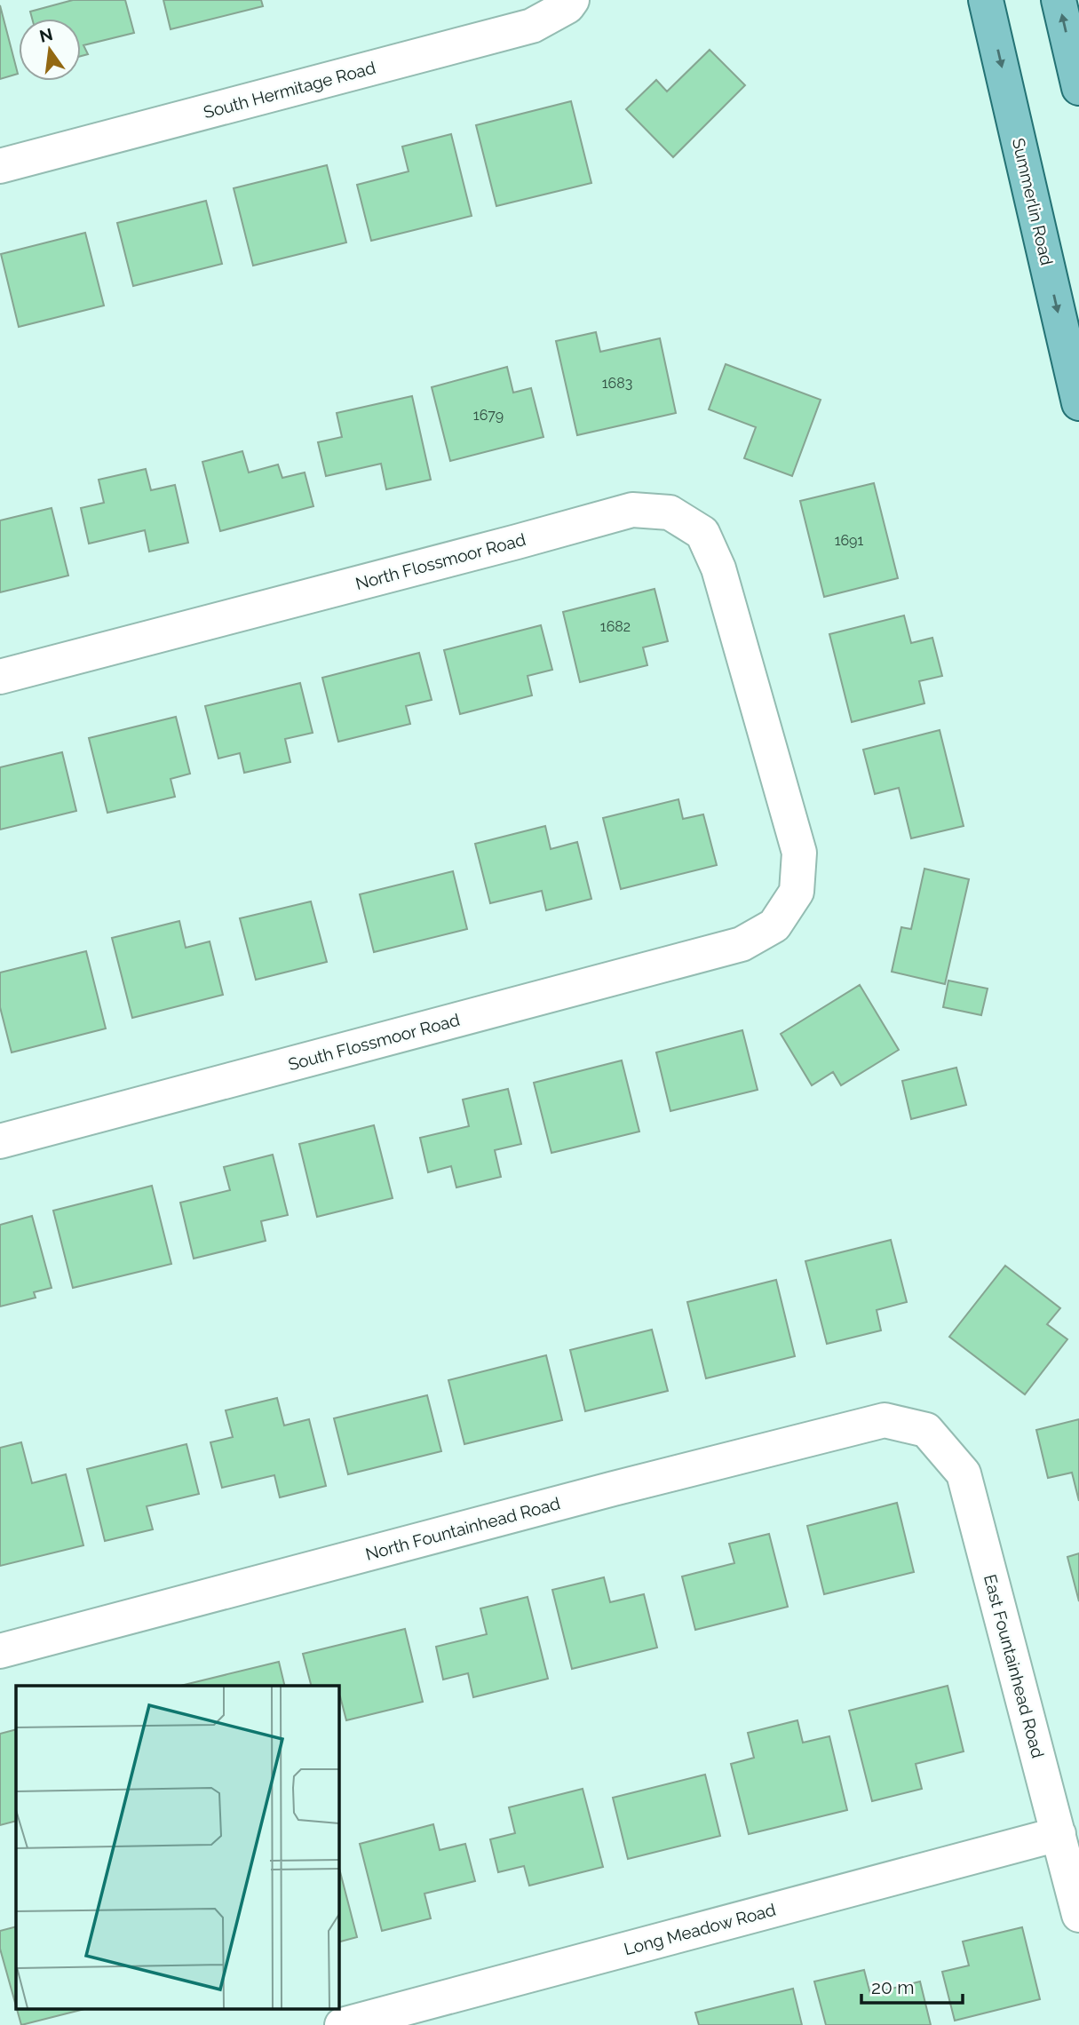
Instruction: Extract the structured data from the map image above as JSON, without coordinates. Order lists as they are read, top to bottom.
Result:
{
  "streets": {
    "main road": ["Summerlin Road"],
    "street": [
      "South Hermitage Road",
      "North Flossmoor Road",
      "South Flossmoor Road",
      "North Fountainhead Road",
      "East Fountainhead Road",
      "Long Meadow Road"
    ]
  },
  "crossings": [
    ["North Flossmoor Road", "South Flossmoor Road"],
    ["North Fountainhead Road", "East Fountainhead Road"],
    ["East Fountainhead Road", "Long Meadow Road"]
  ],
  "one_way": ["Summerlin Road"],
  "house_numbers": [
    "1683",
    "1679",
    "1691",
    "1682"
  ],
  "scale_bar": "20 m",
  "north": "top"
}
